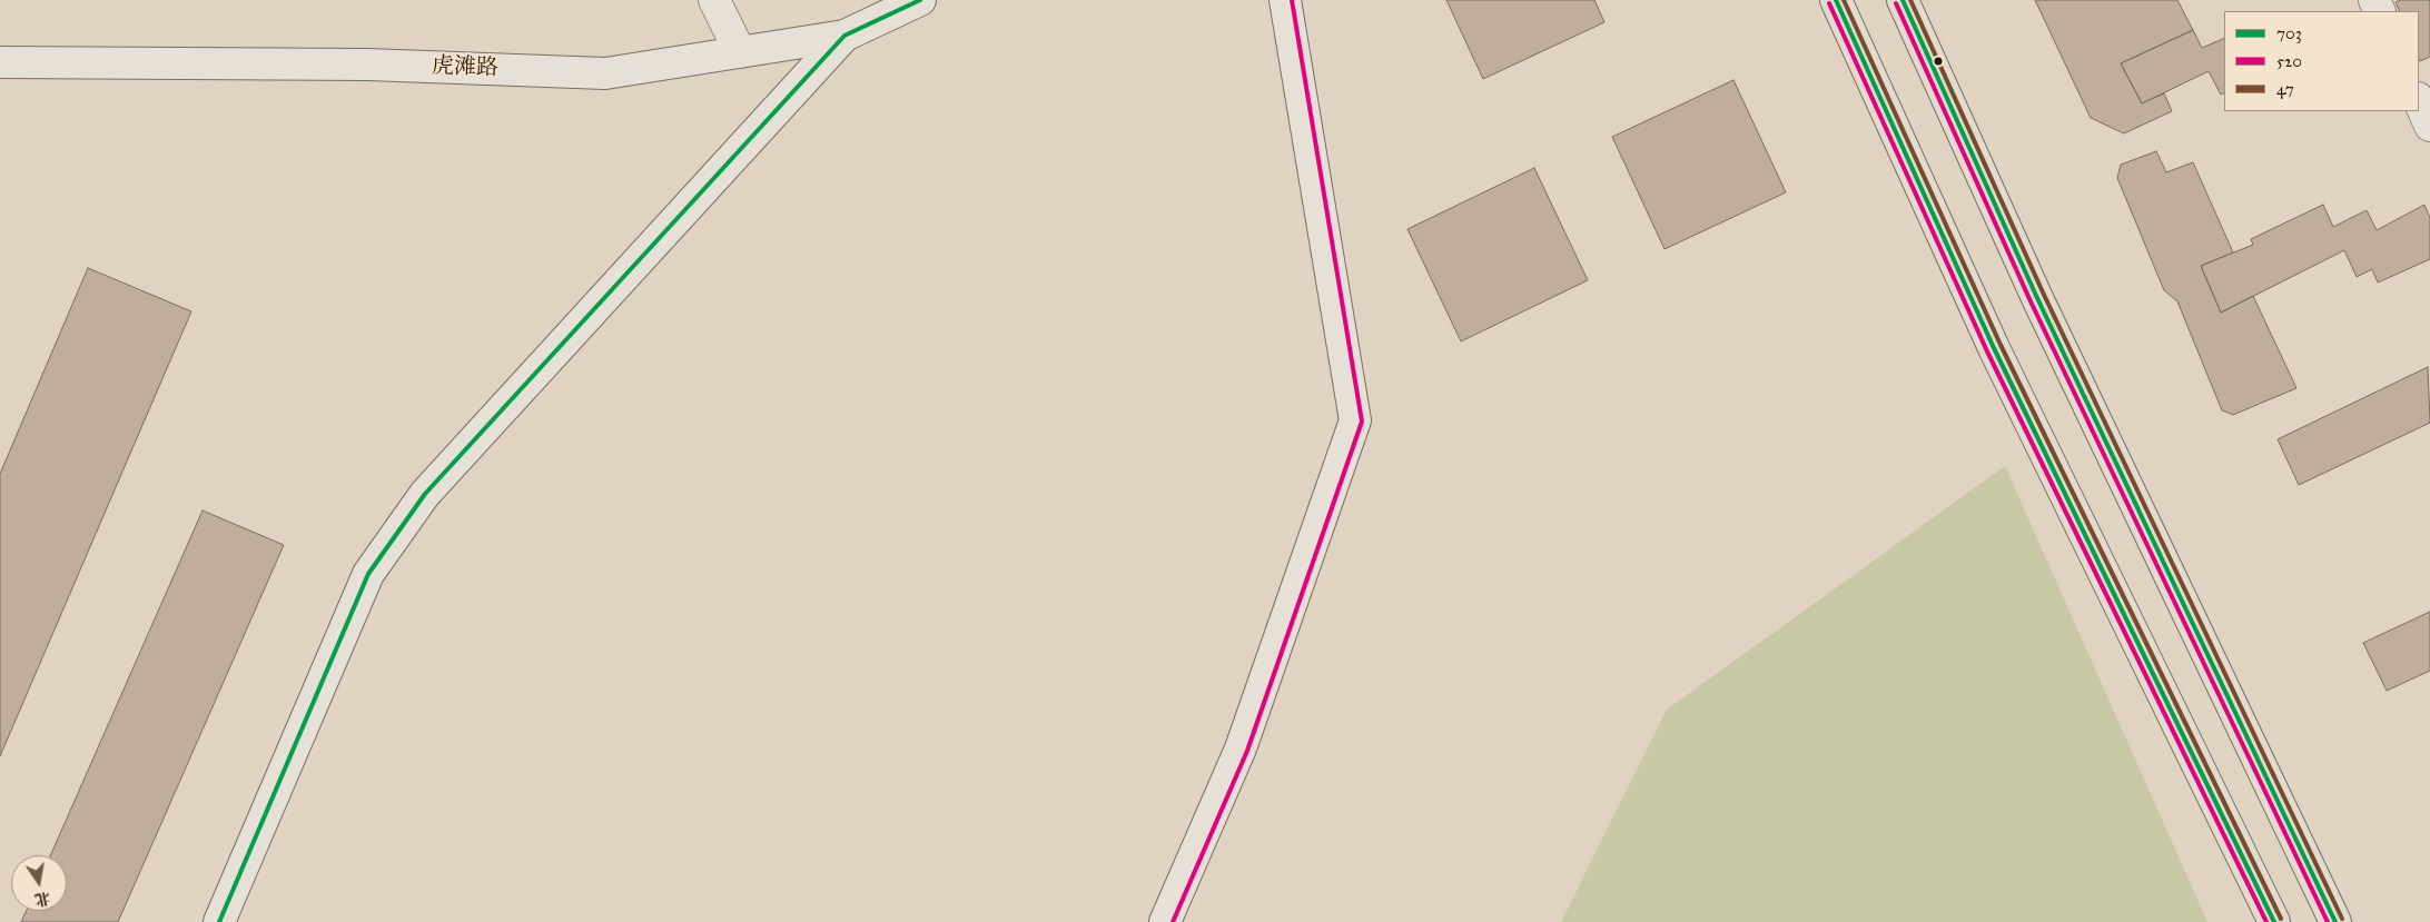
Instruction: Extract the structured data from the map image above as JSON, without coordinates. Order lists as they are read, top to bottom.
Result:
{
  "streets": {
    "street": ["虎滩路"]
  },
  "lines": ["transit line 703", "transit line 520", "transit line 47"],
  "legend": ["703", "520", "47"],
  "north": "bottom"
}
